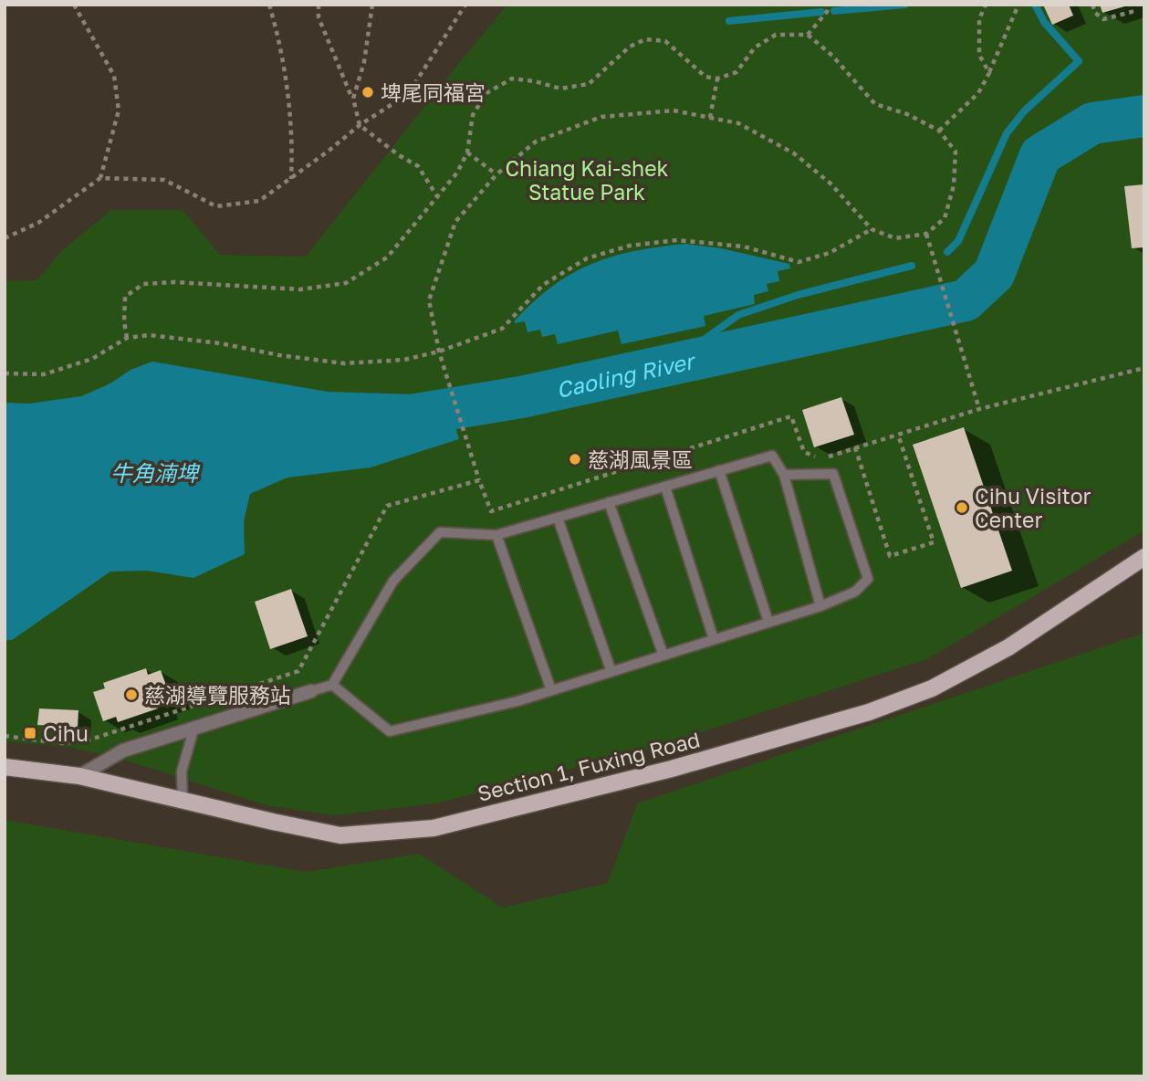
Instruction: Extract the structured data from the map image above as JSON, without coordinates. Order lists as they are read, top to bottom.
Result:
{
  "streets": {
    "main road": ["Section 1, Fuxing Road"]
  },
  "water": ["Caoling River", "牛角湳埤"],
  "parks": ["Chiang Kai-shek Statue Park"],
  "places": {
    "other": [
      "埤尾同福宮",
      "慈湖風景區",
      "Cihu Visitor Center",
      "慈湖導覽服務站"
    ],
    "transit": ["Cihu"]
  }
}
